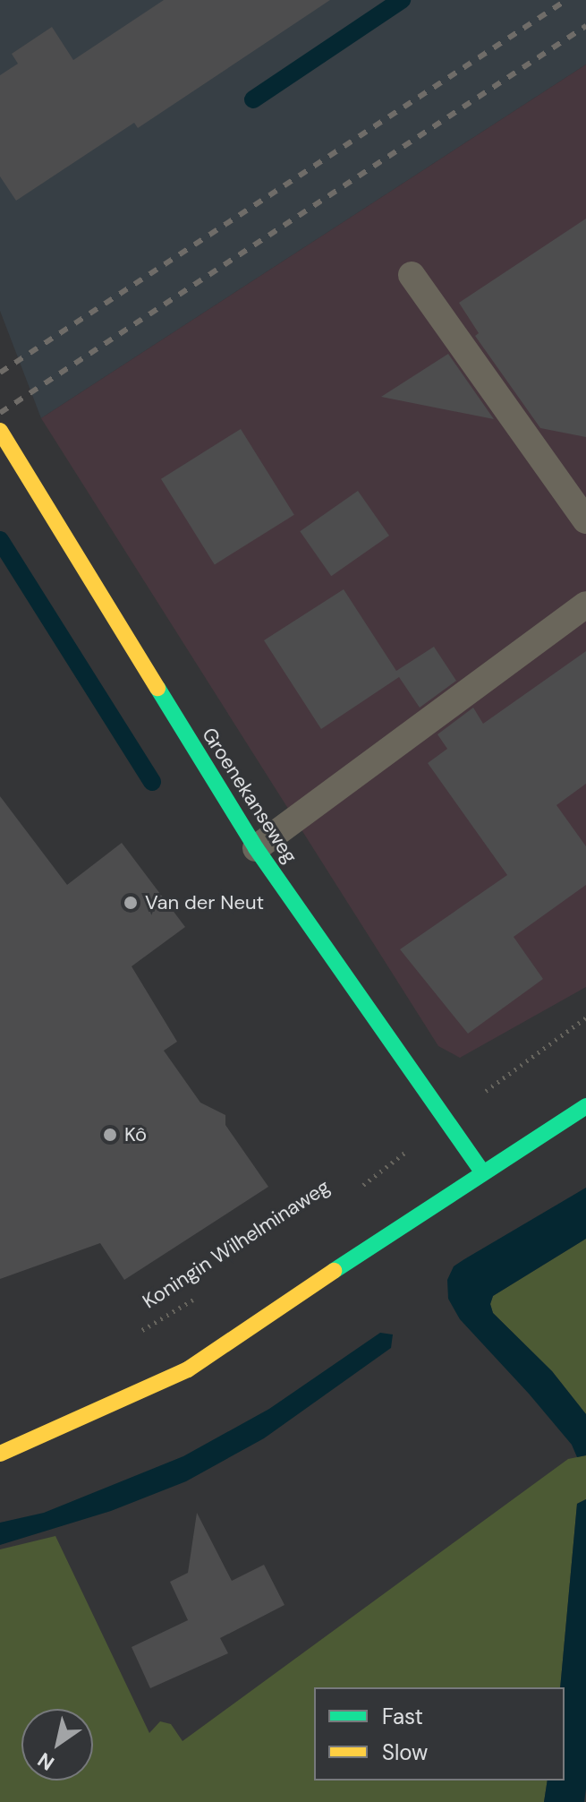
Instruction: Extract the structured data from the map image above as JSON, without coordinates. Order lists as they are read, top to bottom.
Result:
{
  "streets": {
    "street": ["Groenekanseweg"],
    "path": ["Koningin Wilhelminaweg"]
  },
  "crossings": [
    ["Groenekanseweg", "Koningin Wilhelminaweg"]
  ],
  "places": ["Van der Neut", "Kô"],
  "legend": ["Fast", "Slow"],
  "north": "bottom left"
}
